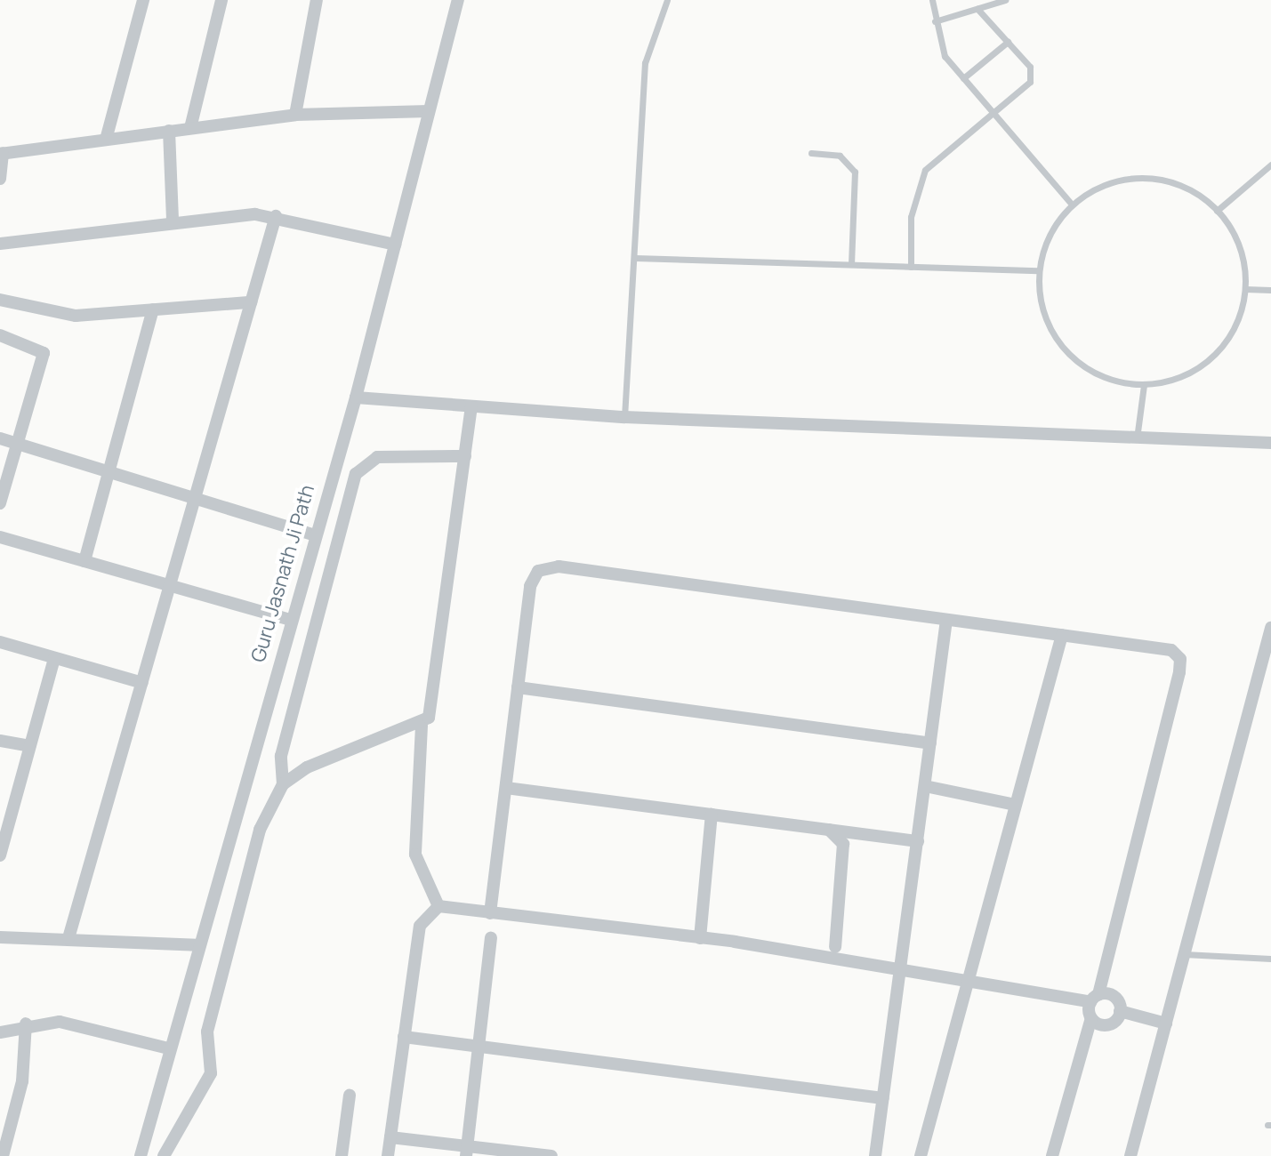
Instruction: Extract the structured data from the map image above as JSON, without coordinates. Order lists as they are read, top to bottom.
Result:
{
  "streets": {
    "street": ["Guru Jasnath Ji Path"]
  }
}
